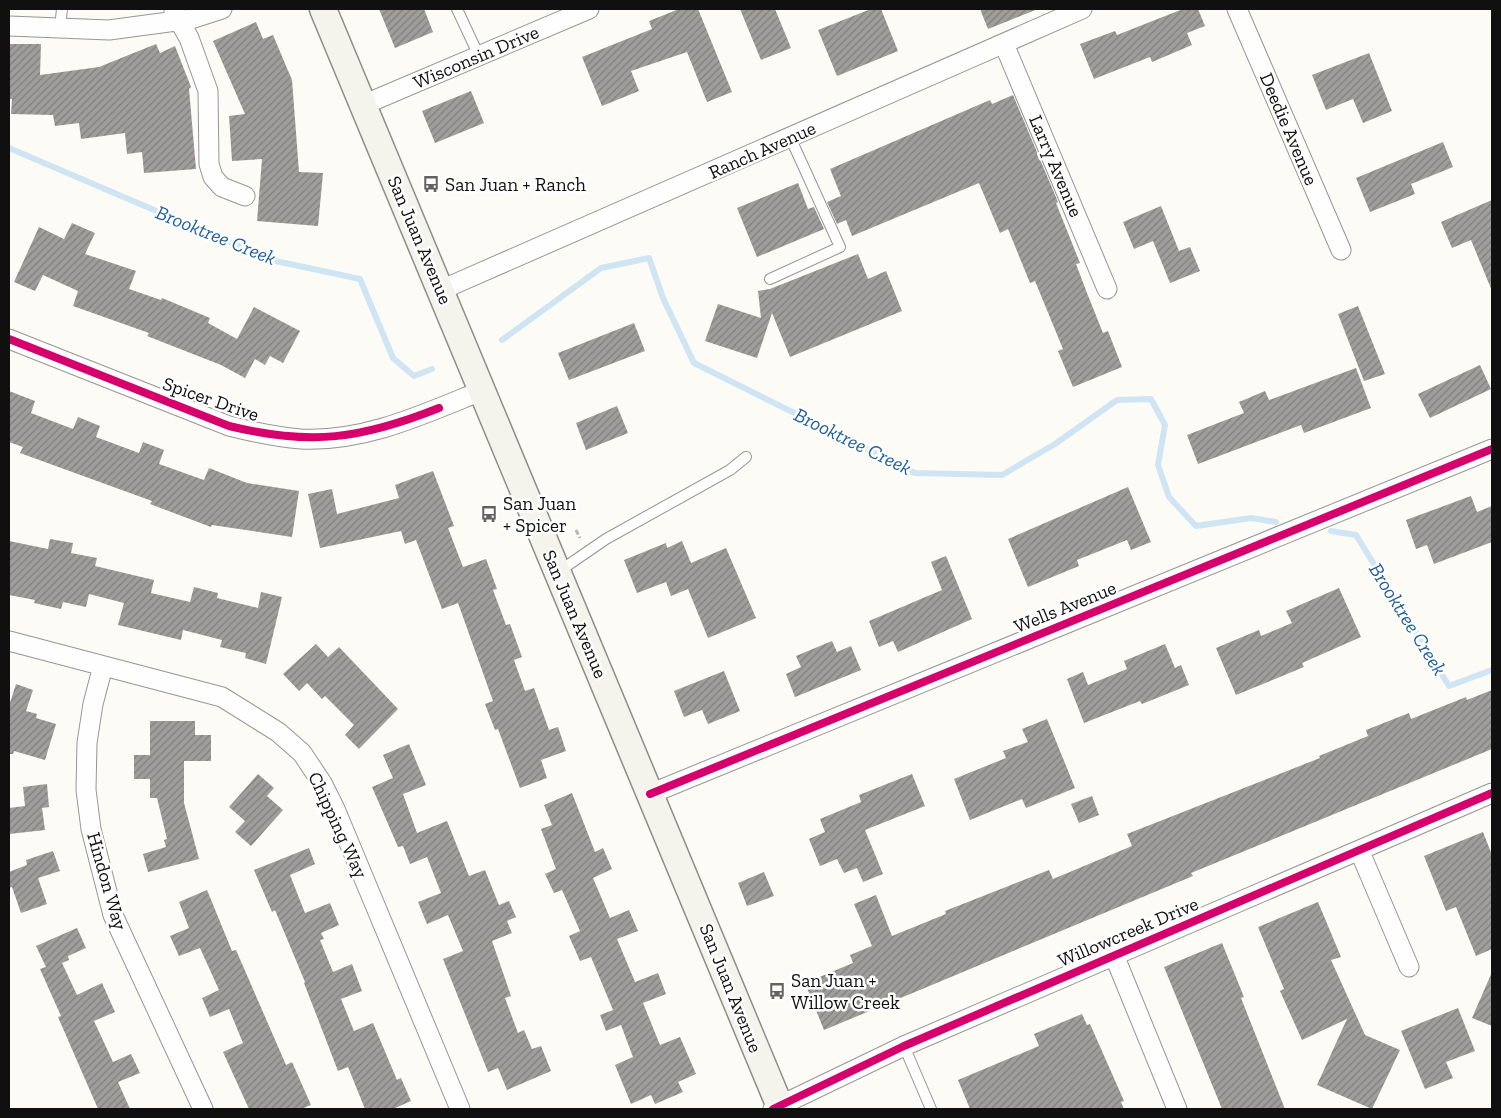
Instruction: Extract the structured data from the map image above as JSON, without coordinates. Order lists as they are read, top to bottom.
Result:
{
  "streets": {
    "main road": ["San Juan Avenue"],
    "street": [
      "Wisconsin Drive",
      "Deedie Avenue",
      "Ranch Avenue",
      "Larry Avenue",
      "Spicer Drive",
      "Wells Avenue",
      "Chipping Way",
      "Hindon Way",
      "Willowcreek Drive"
    ]
  },
  "crossings": [
    ["Wisconsin Drive", "San Juan Avenue"],
    ["Ranch Avenue", "Larry Avenue"],
    ["Ranch Avenue", "San Juan Avenue"],
    ["San Juan Avenue", "Spicer Drive"],
    ["San Juan Avenue", "Wells Avenue"],
    ["San Juan Avenue", "Willowcreek Drive"],
    ["Chipping Way", "Hindon Way"]
  ],
  "water": ["Brooktree Creek"],
  "places": {
    "bus stop": ["San Juan + Ranch", "San Juan + Spicer", "San Juan + Willow Creek"]
  }
}
